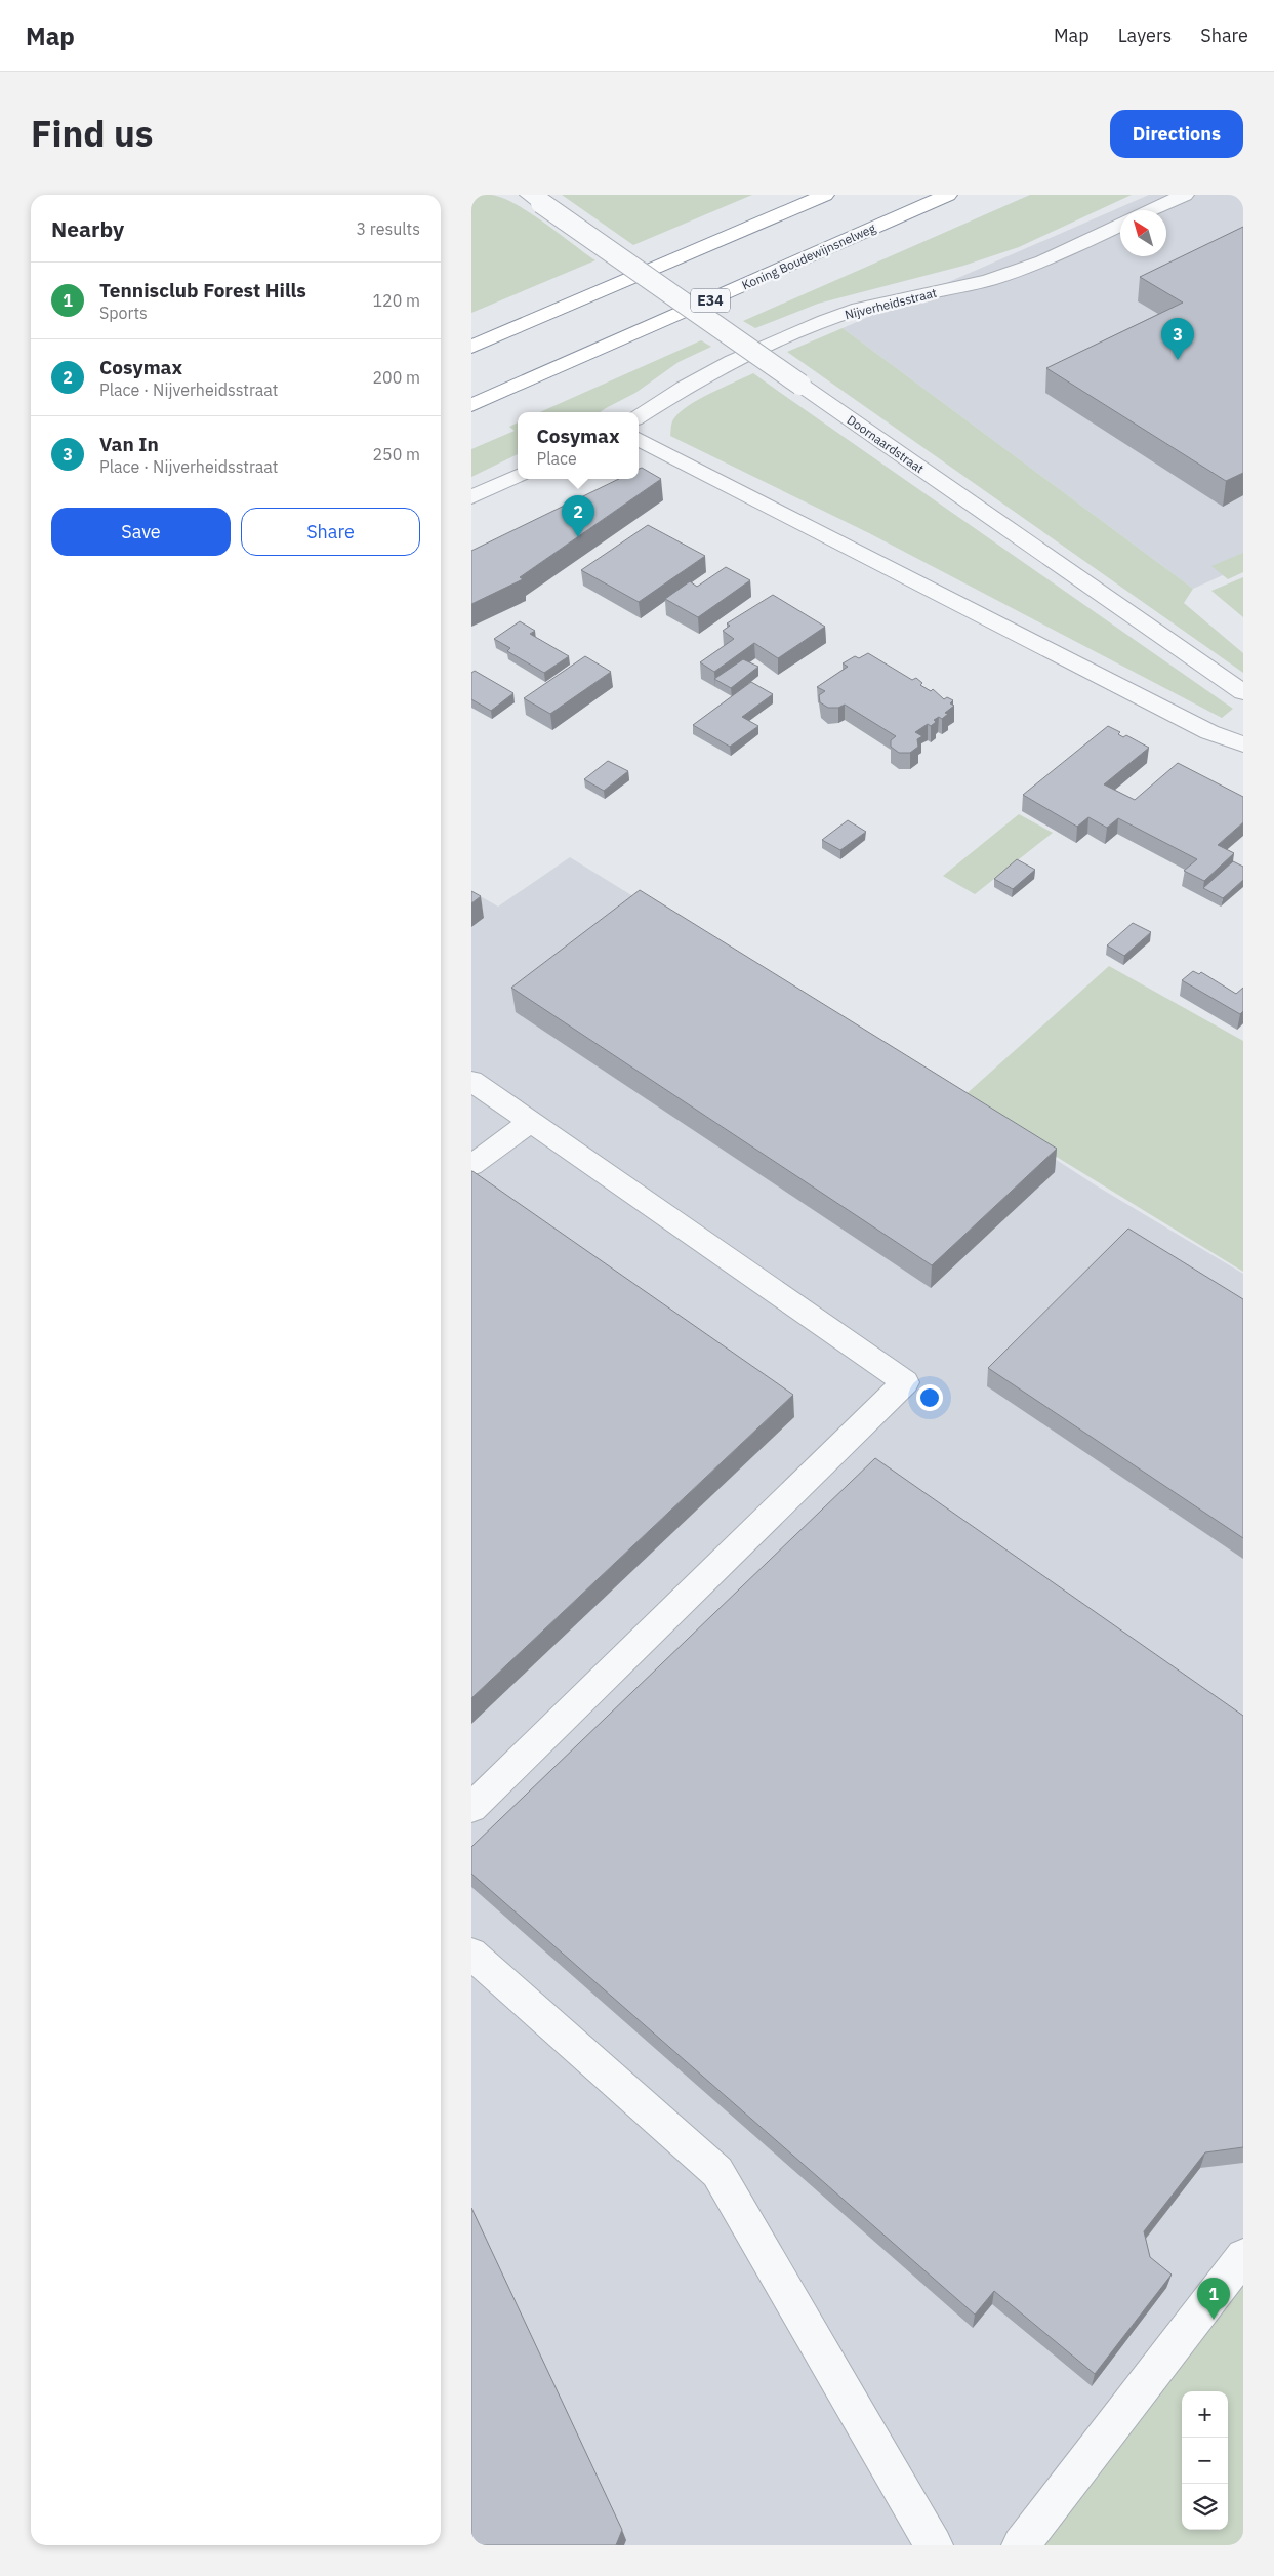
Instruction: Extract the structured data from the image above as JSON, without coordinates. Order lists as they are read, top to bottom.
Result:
{
  "streets": {
    "highway": ["Koning Boudewijnsnelweg", "E34"],
    "street": ["Nijverheidsstraat", "Doornaardstraat"]
  },
  "north": "top left",
  "page": {
    "header": "Map",
    "nav": ["Map", "Layers", "Share"],
    "title": "Find us",
    "buttons": [
      "Directions",
      ["Save", "Share"]
    ],
    "heading": ["Nearby", "3 results"],
    "list": [
      {
        "mark": "1",
        "name": "Tennisclub Forest Hills",
        "note": "Sports",
        "value": "120 m"
      },
      {
        "mark": "2",
        "name": "Cosymax",
        "note": "Place · Nijverheidsstraat",
        "value": "200 m"
      },
      {
        "mark": "3",
        "name": "Van In",
        "note": "Place · Nijverheidsstraat",
        "value": "250 m"
      }
    ],
    "pins": ["3", "2", "1"],
    "popup": ["Cosymax", "Place"],
    "map_buttons": ["+", "−"]
  }
}
